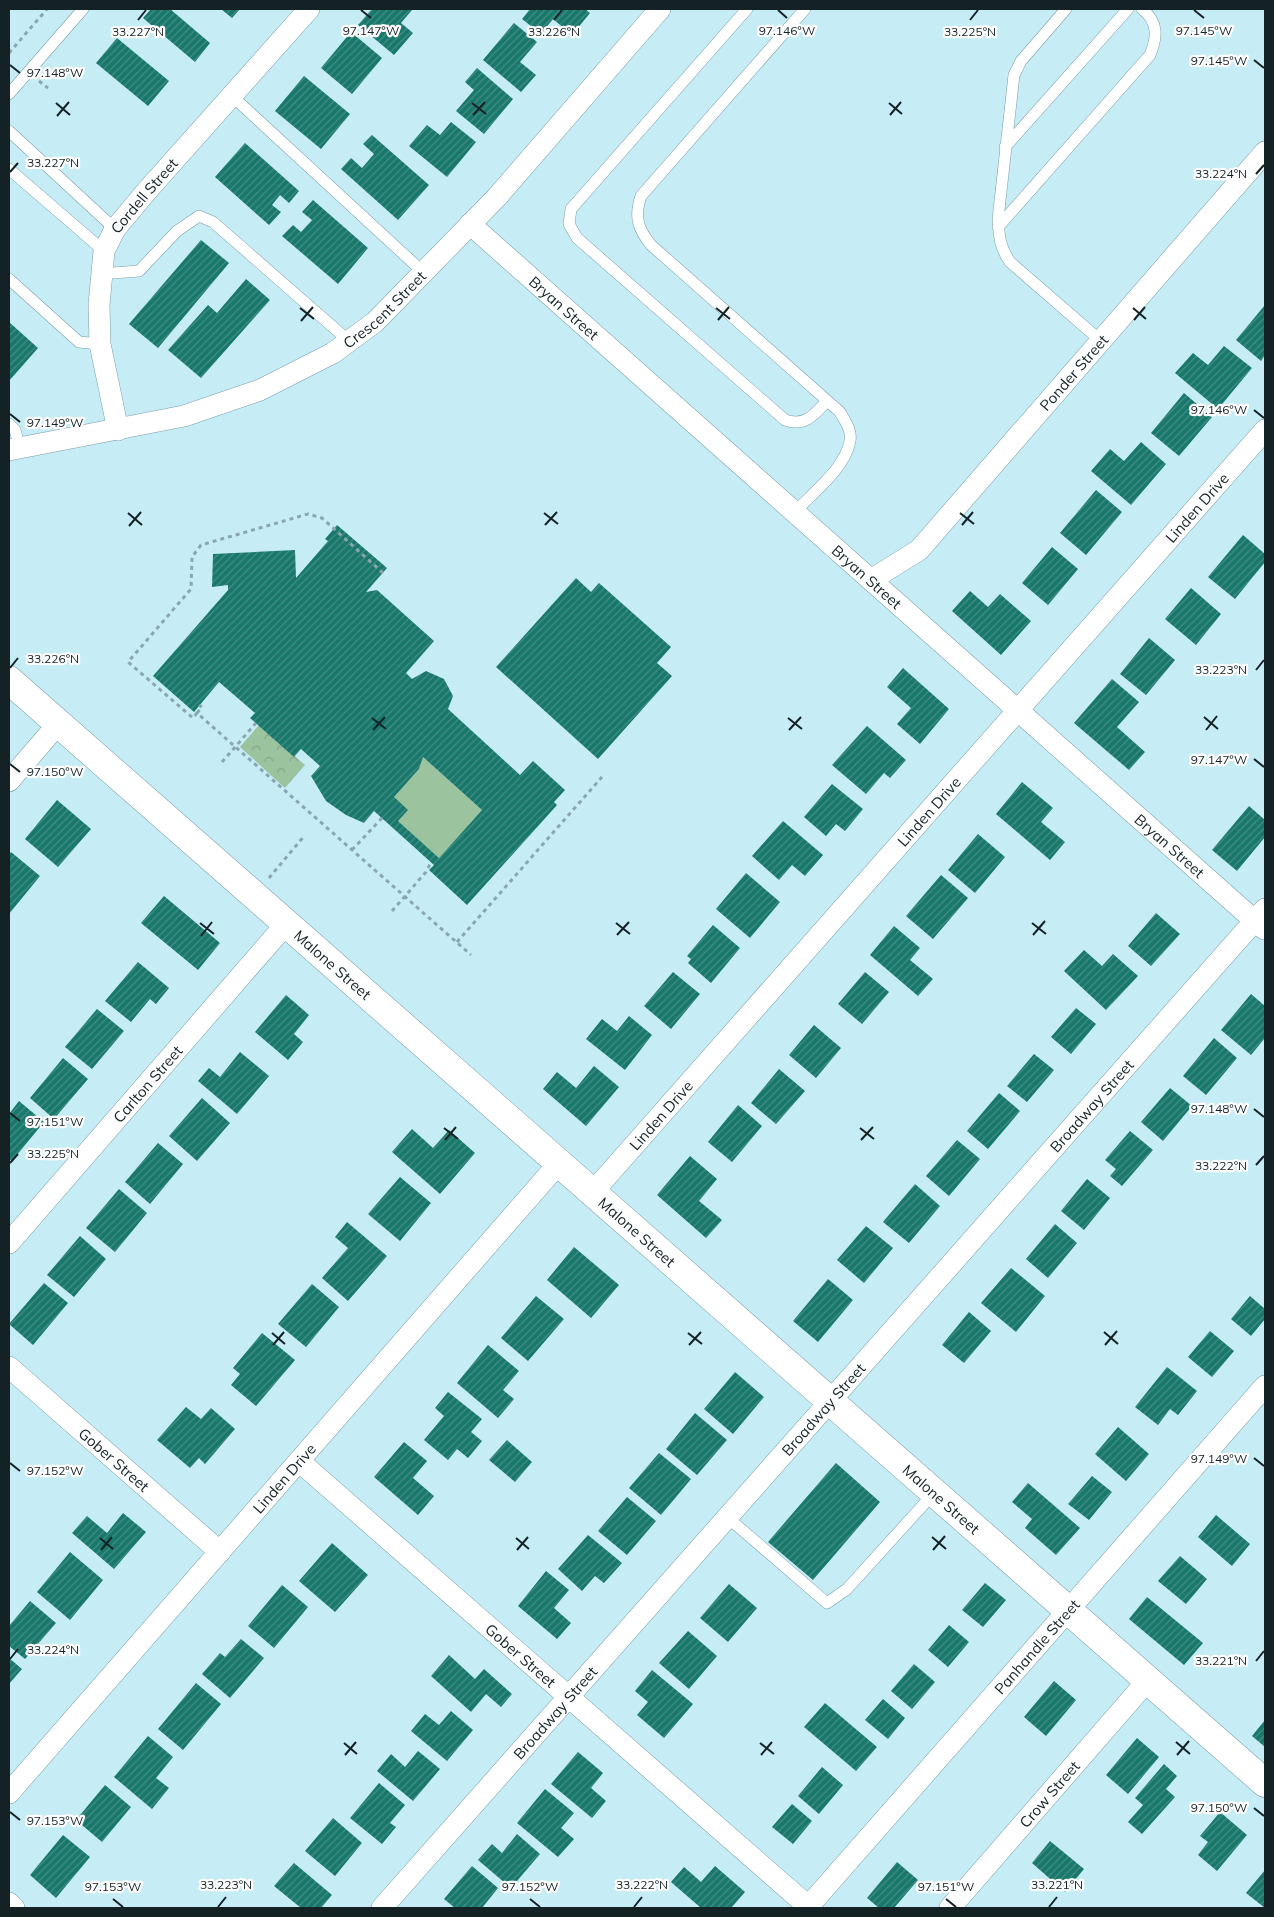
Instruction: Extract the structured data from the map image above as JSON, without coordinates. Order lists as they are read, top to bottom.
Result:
{
  "streets": {
    "street": [
      "Cordell Street",
      "Crescent Street",
      "Bryan Street",
      "Ponder Street",
      "Linden Drive",
      "Malone Street",
      "Carlton Street",
      "Broadway Street",
      "Gober Street",
      "Panhandle Street",
      "Crow Street"
    ]
  },
  "crossings": [
    ["Cordell Street", "Crescent Street"],
    ["Crescent Street", "Bryan Street"],
    ["Bryan Street", "Ponder Street"],
    ["Bryan Street", "Linden Drive"],
    ["Bryan Street", "Broadway Street"],
    ["Linden Drive", "Malone Street"],
    ["Linden Drive", "Gober Street"],
    ["Malone Street", "Carlton Street"],
    ["Malone Street", "Broadway Street"],
    ["Malone Street", "Panhandle Street"],
    ["Malone Street", "Crow Street"],
    ["Broadway Street", "Gober Street"],
    ["Gober Street", "Panhandle Street"]
  ],
  "coordinates": [
    "97.145°W",
    "97.147°W",
    "97.146°W",
    "33.227°N",
    "33.226°N",
    "33.225°N",
    "97.148°W",
    "33.224°N",
    "97.149°W",
    "33.223°N",
    "97.150°W",
    "97.151°W",
    "33.222°N",
    "97.152°W",
    "33.221°N",
    "97.153°W"
  ]
}
